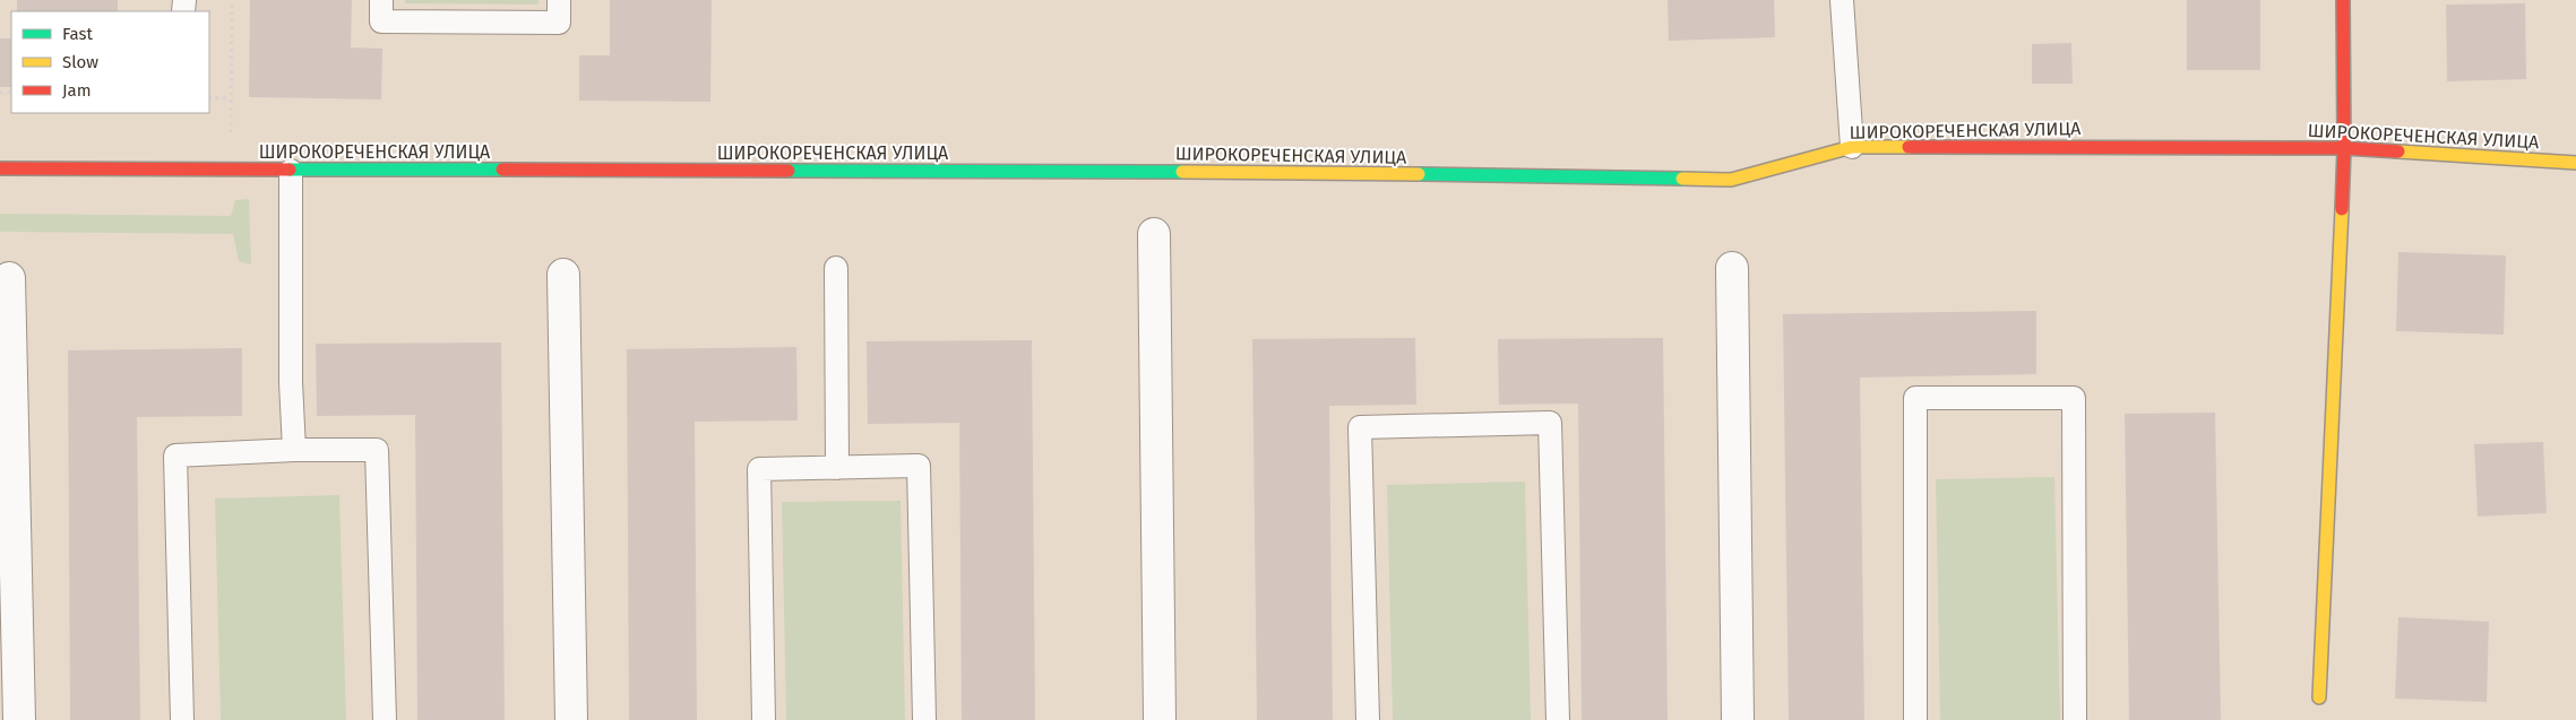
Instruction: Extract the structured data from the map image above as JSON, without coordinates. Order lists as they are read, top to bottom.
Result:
{
  "streets": {
    "street": ["ШИРОКОРЕЧЕНСКАЯ УЛИЦА"]
  },
  "legend": ["Fast", "Slow", "Jam"]
}
